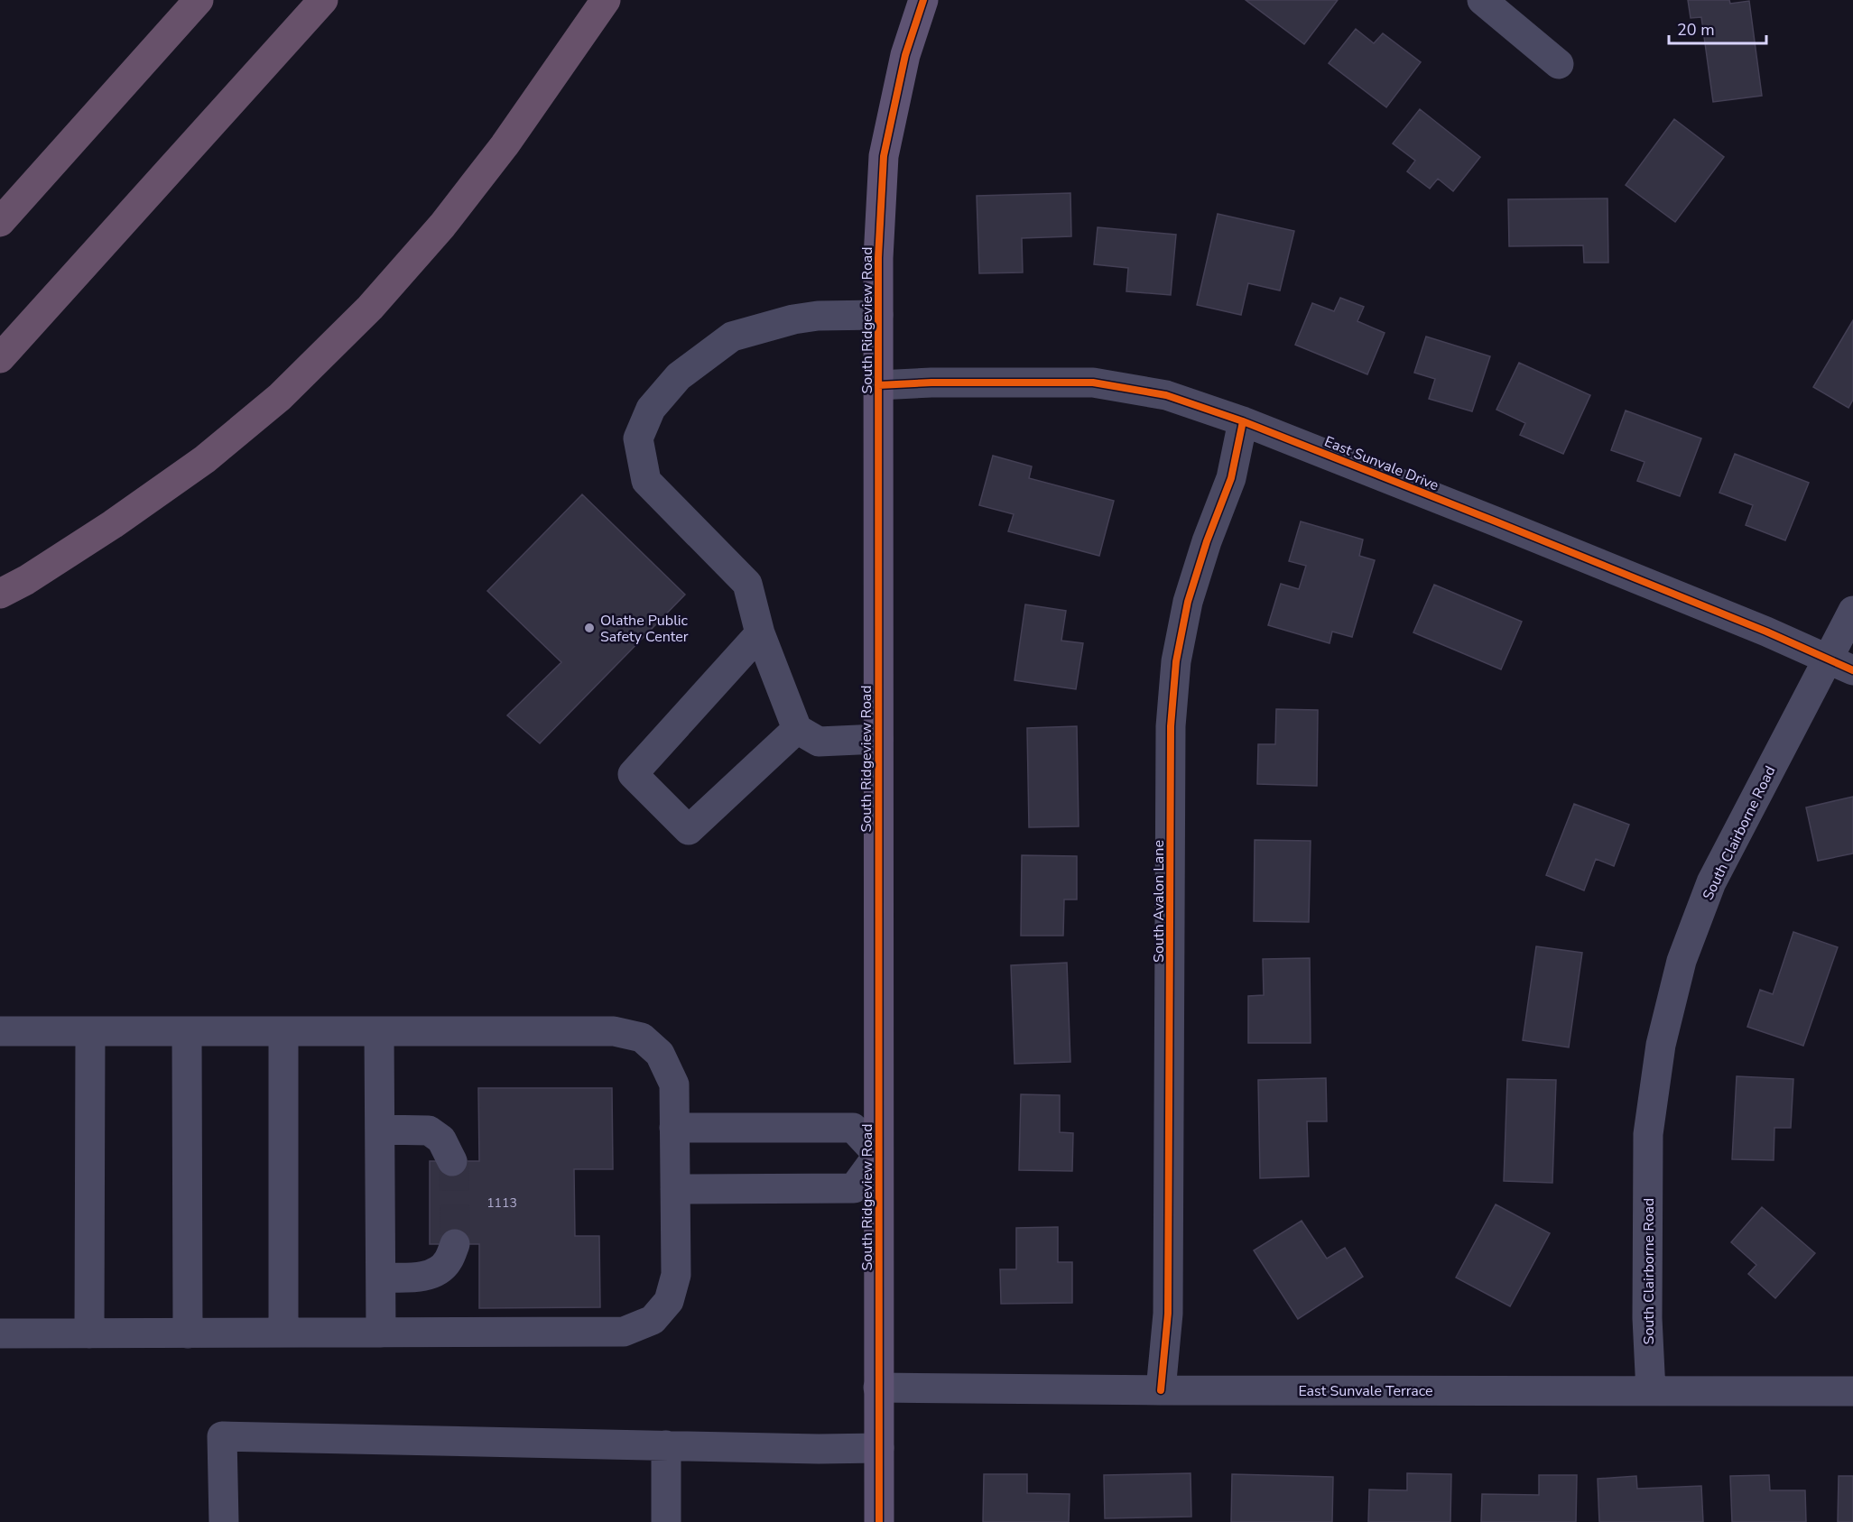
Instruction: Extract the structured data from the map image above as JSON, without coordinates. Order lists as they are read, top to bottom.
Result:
{
  "streets": {
    "main road": ["South Ridgeview Road"],
    "street": [
      "East Sunvale Drive",
      "South Clairborne Road",
      "South Avalon Lane",
      "East Sunvale Terrace"
    ]
  },
  "crossings": [
    ["South Ridgeview Road", "East Sunvale Drive"],
    ["South Ridgeview Road", "East Sunvale Terrace"],
    ["East Sunvale Drive", "South Clairborne Road"],
    ["East Sunvale Drive", "South Avalon Lane"],
    ["South Clairborne Road", "East Sunvale Terrace"],
    ["South Avalon Lane", "East Sunvale Terrace"]
  ],
  "places": ["Olathe Public Safety Center"],
  "house_numbers": ["1113"],
  "scale_bar": "20 m"
}
